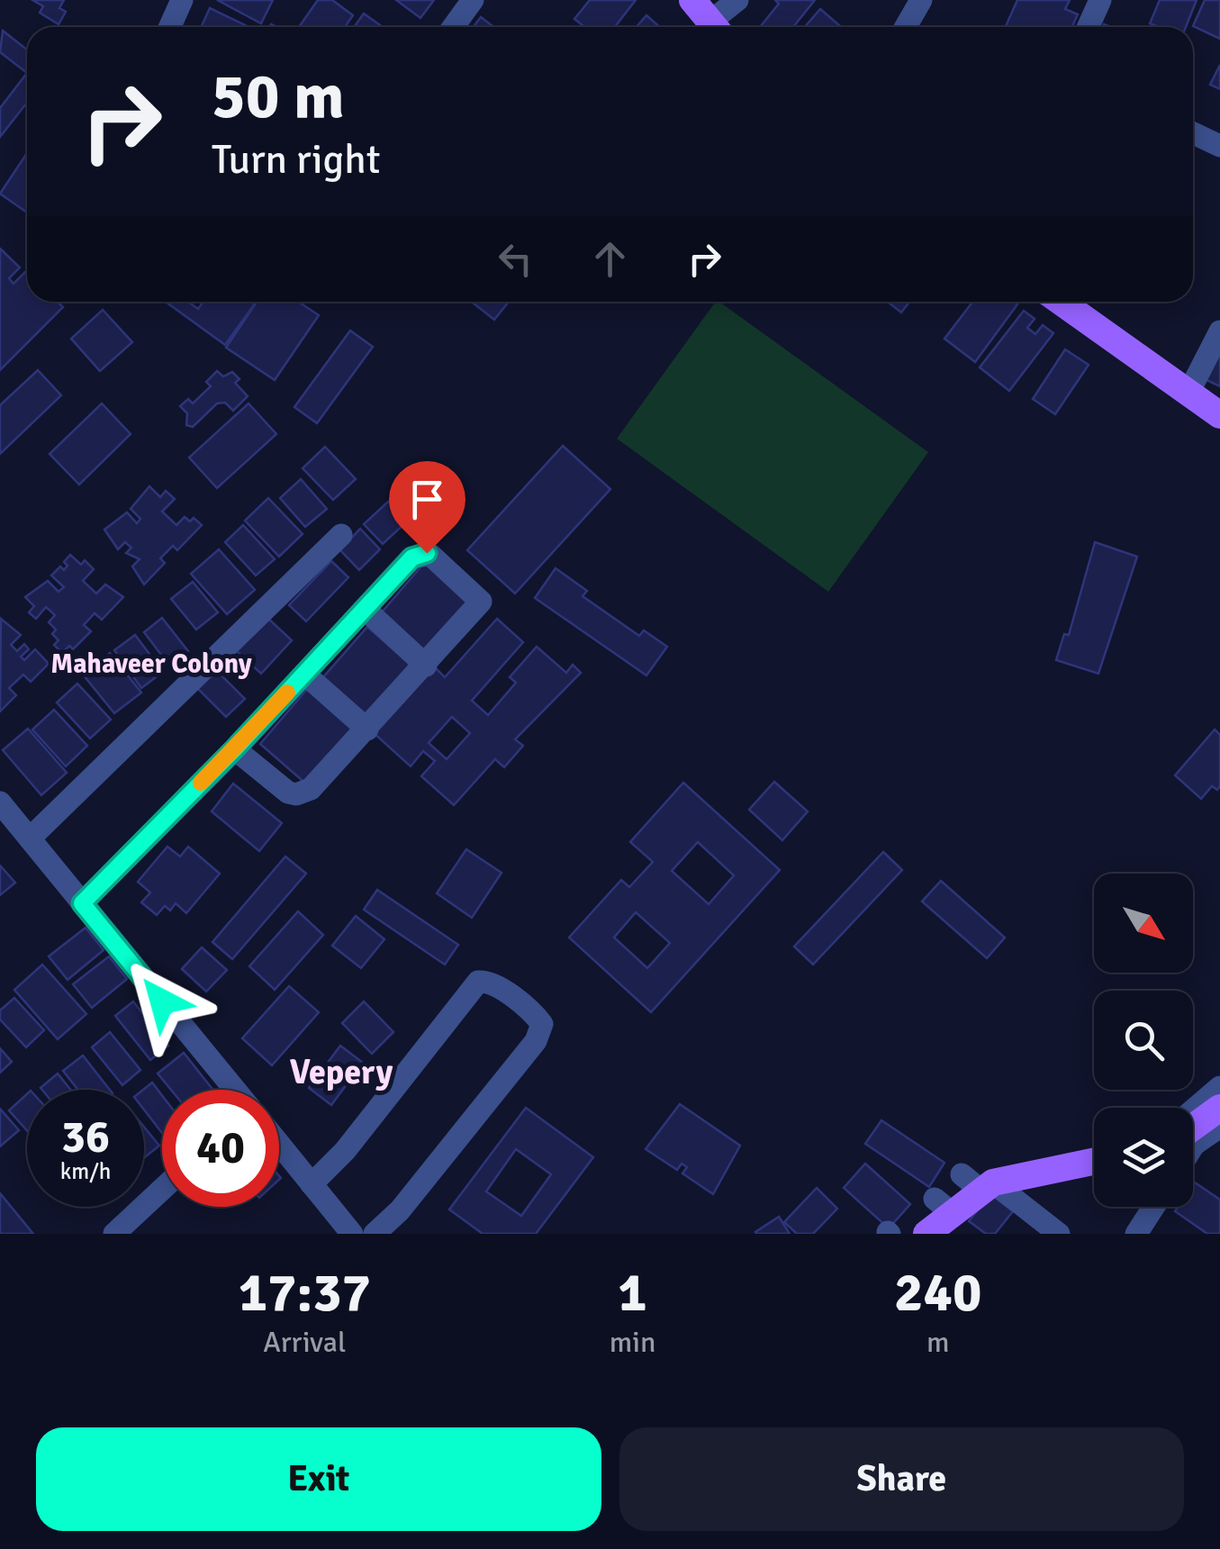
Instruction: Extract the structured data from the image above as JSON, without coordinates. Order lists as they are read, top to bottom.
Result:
{
  "districts": ["Mahaveer Colony", "Vepery"],
  "north": "bottom right",
  "page": {
    "turn": ["50 m", "Turn right"],
    "speed": "36 km/h",
    "limit": "40",
    "eta": [
      "17:37",
      "Arrival",
      "1",
      "min",
      "240",
      "m"
    ],
    "buttons": ["Exit", "Share"]
  }
}
